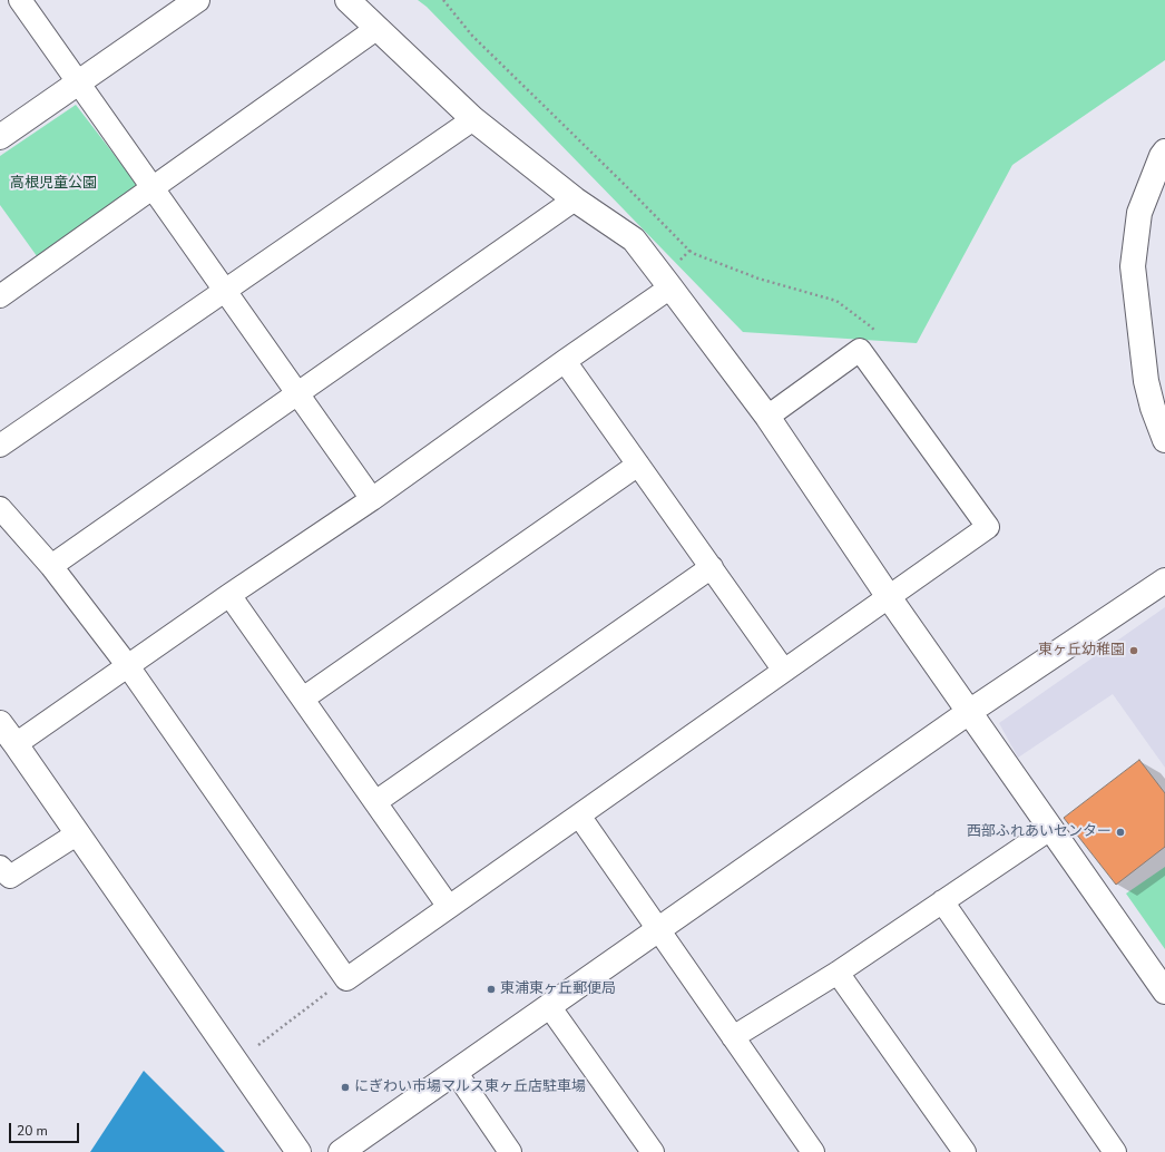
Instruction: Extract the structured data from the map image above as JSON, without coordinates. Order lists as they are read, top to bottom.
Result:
{
  "parks": ["高根児童公園"],
  "places": [
    "東ヶ丘幼稚園",
    "西部ふれあいセンター",
    "東浦東ヶ丘郵便局",
    "にぎわい市場マルス東ヶ丘店駐車場"
  ],
  "scale_bar": "20 m"
}
